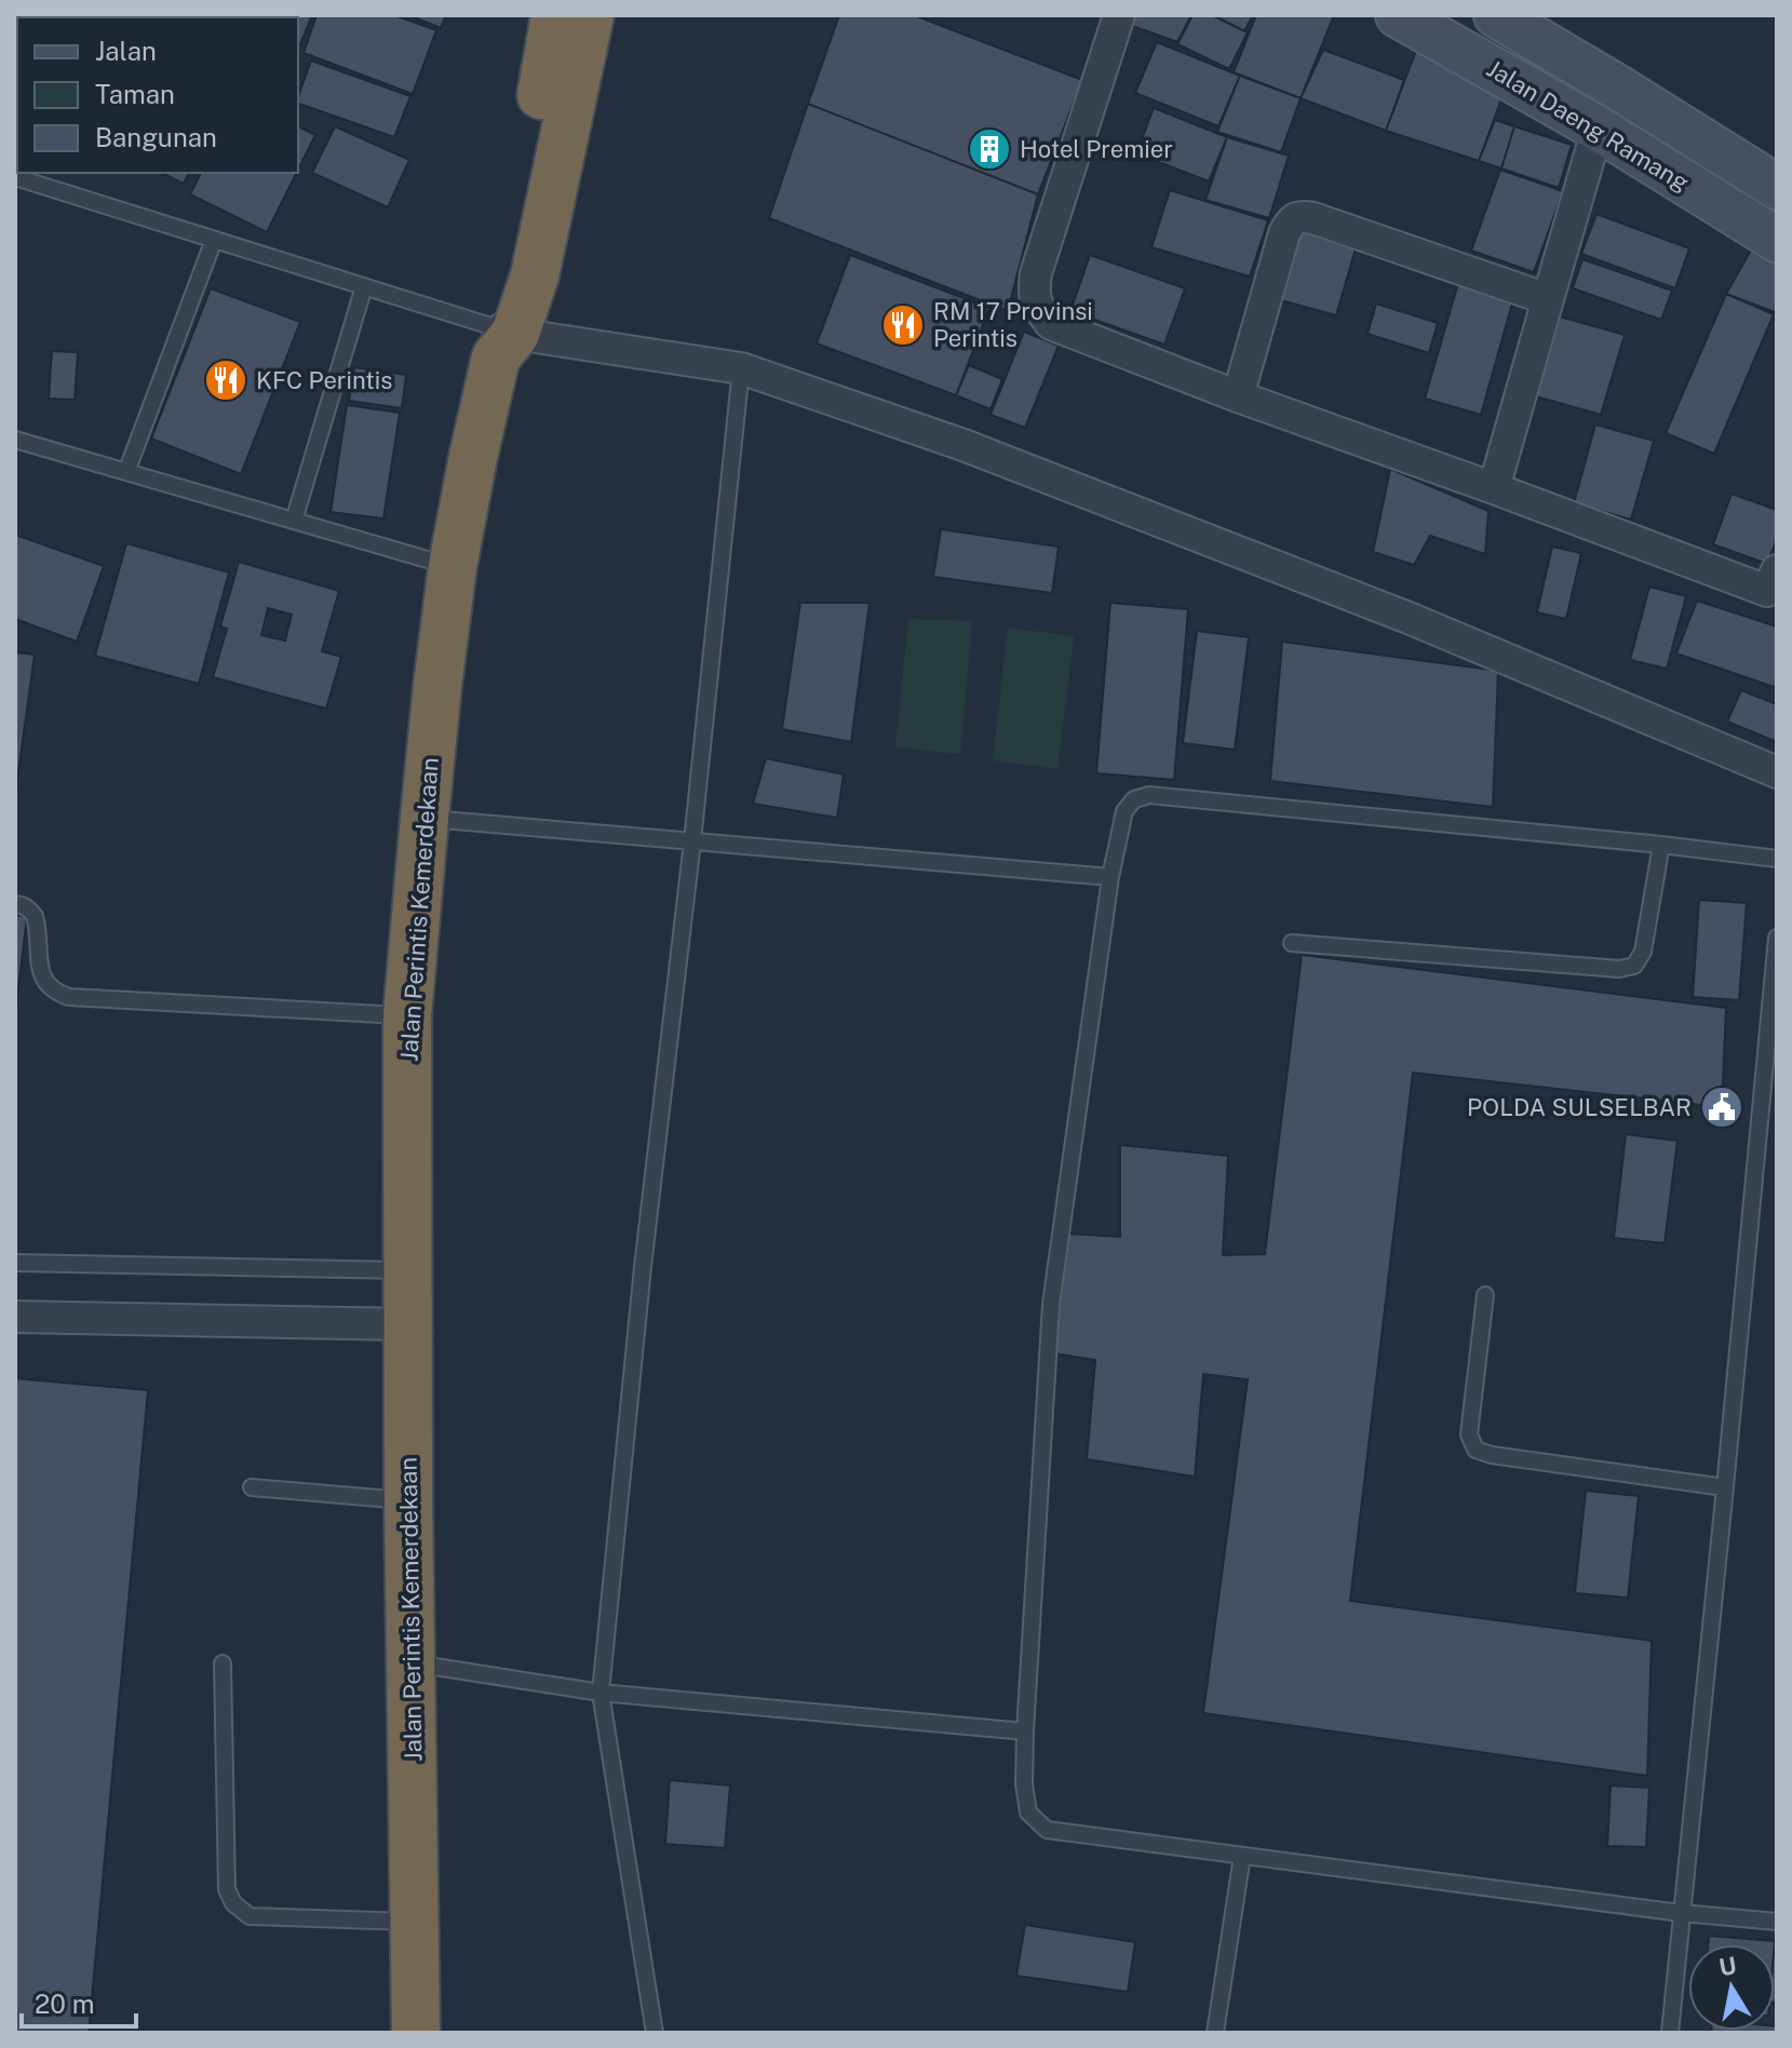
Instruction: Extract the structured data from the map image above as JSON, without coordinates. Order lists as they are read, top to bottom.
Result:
{
  "streets": {
    "highway": ["Jalan Perintis Kemerdekaan"],
    "main road": ["Jalan Daeng Ramang"]
  },
  "places": {
    "building": ["Hotel Premier"],
    "restaurant": ["RM 17 Provinsi Perintis", "KFC Perintis"],
    "public building": ["POLDA SULSELBAR"]
  },
  "legend": ["Jalan", "Taman", "Bangunan"],
  "scale_bar": "20 m",
  "north": "top"
}
